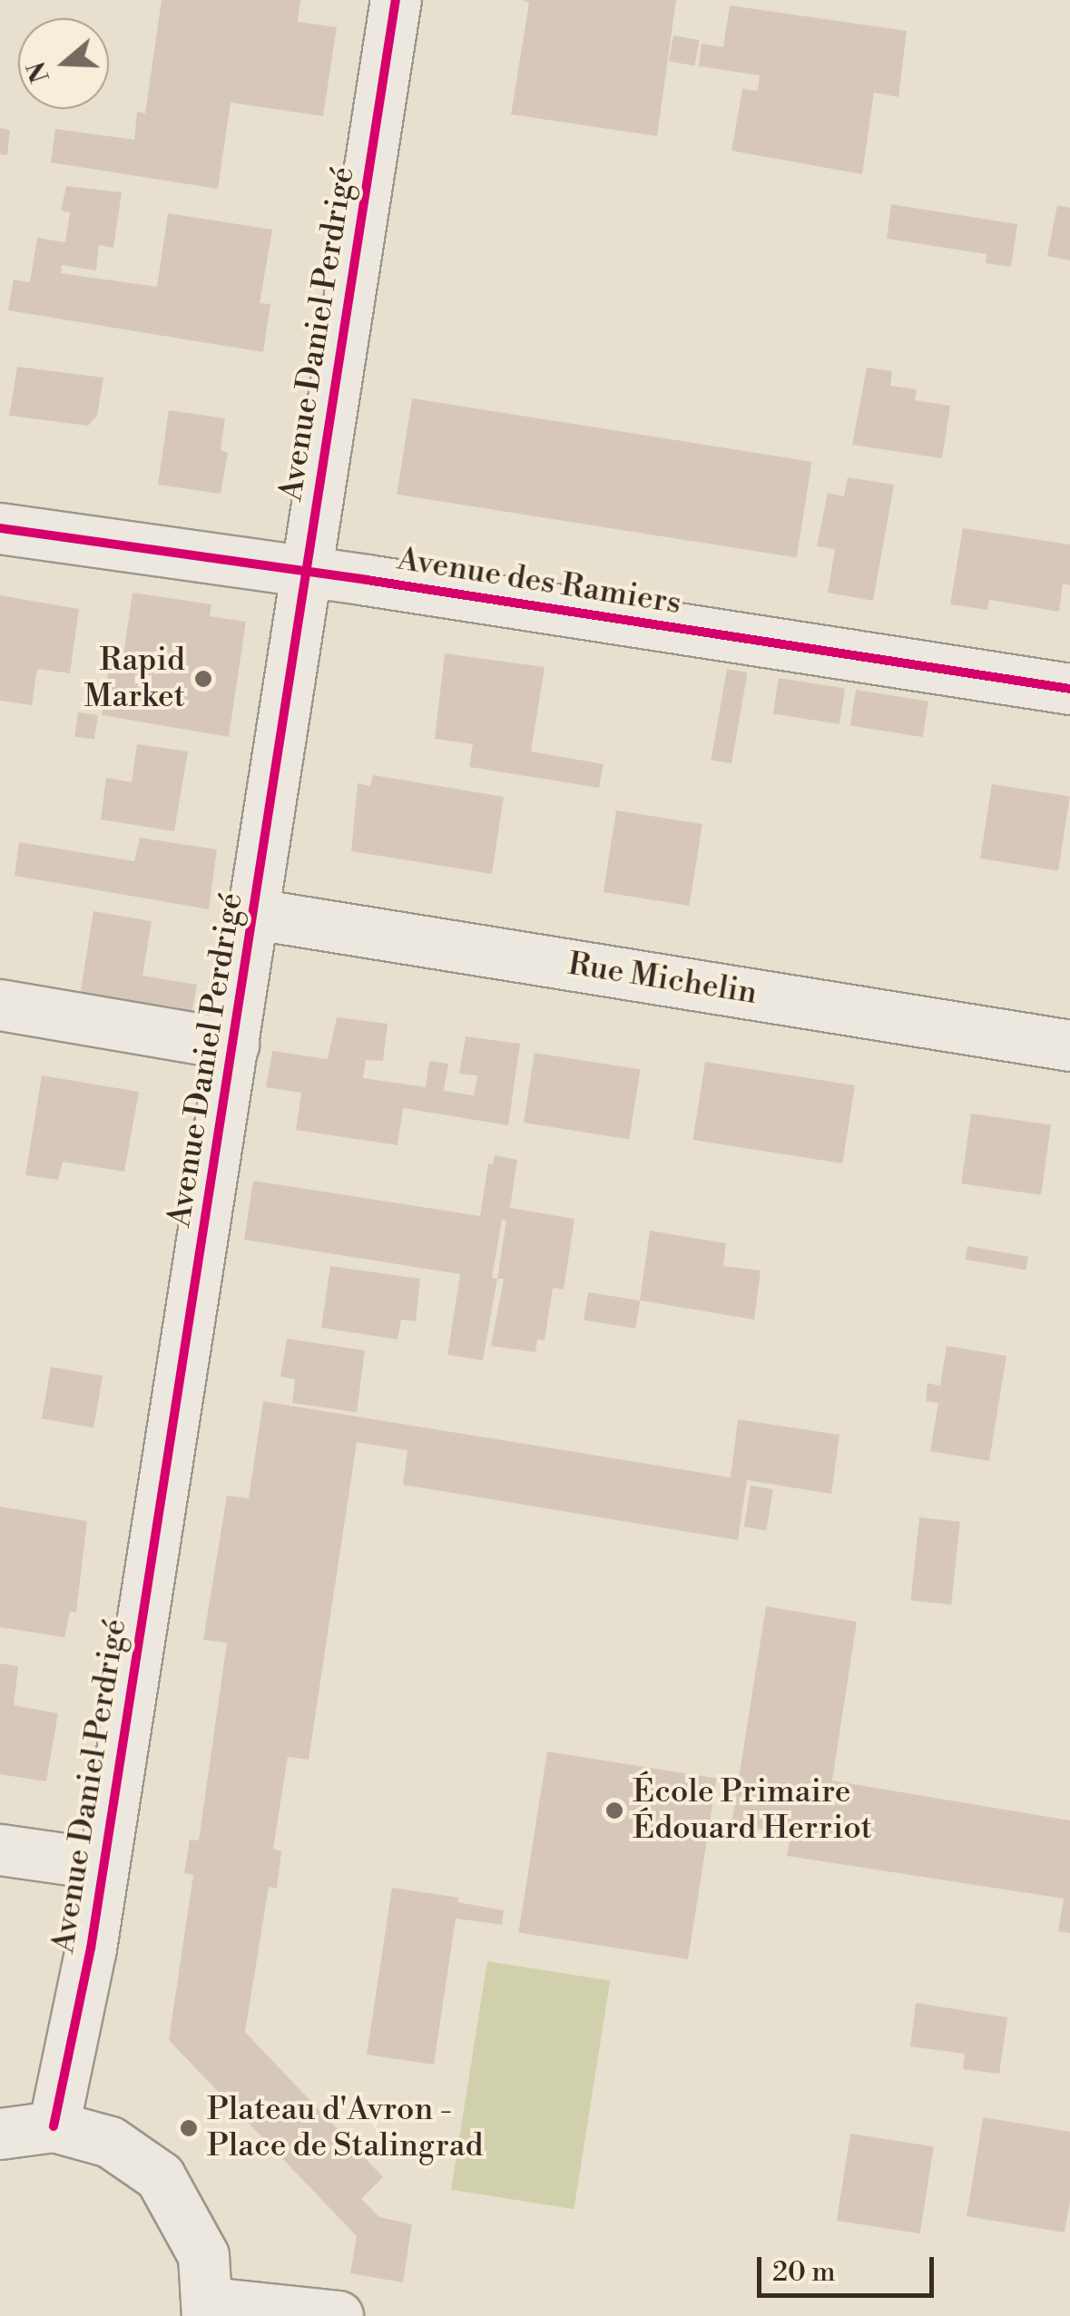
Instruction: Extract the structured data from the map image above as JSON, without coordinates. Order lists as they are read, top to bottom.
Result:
{
  "streets": {
    "street": ["Avenue Daniel Perdrigé", "Avenue des Ramiers", "Rue Michelin"]
  },
  "crossings": [
    ["Avenue Daniel Perdrigé", "Avenue des Ramiers"],
    ["Avenue Daniel Perdrigé", "Rue Michelin"]
  ],
  "places": ["Rapid Market", "École Primaire Édouard Herriot", "Plateau d'Avron - Place de Stalingrad"],
  "scale_bar": "20 m",
  "north": "left"
}
